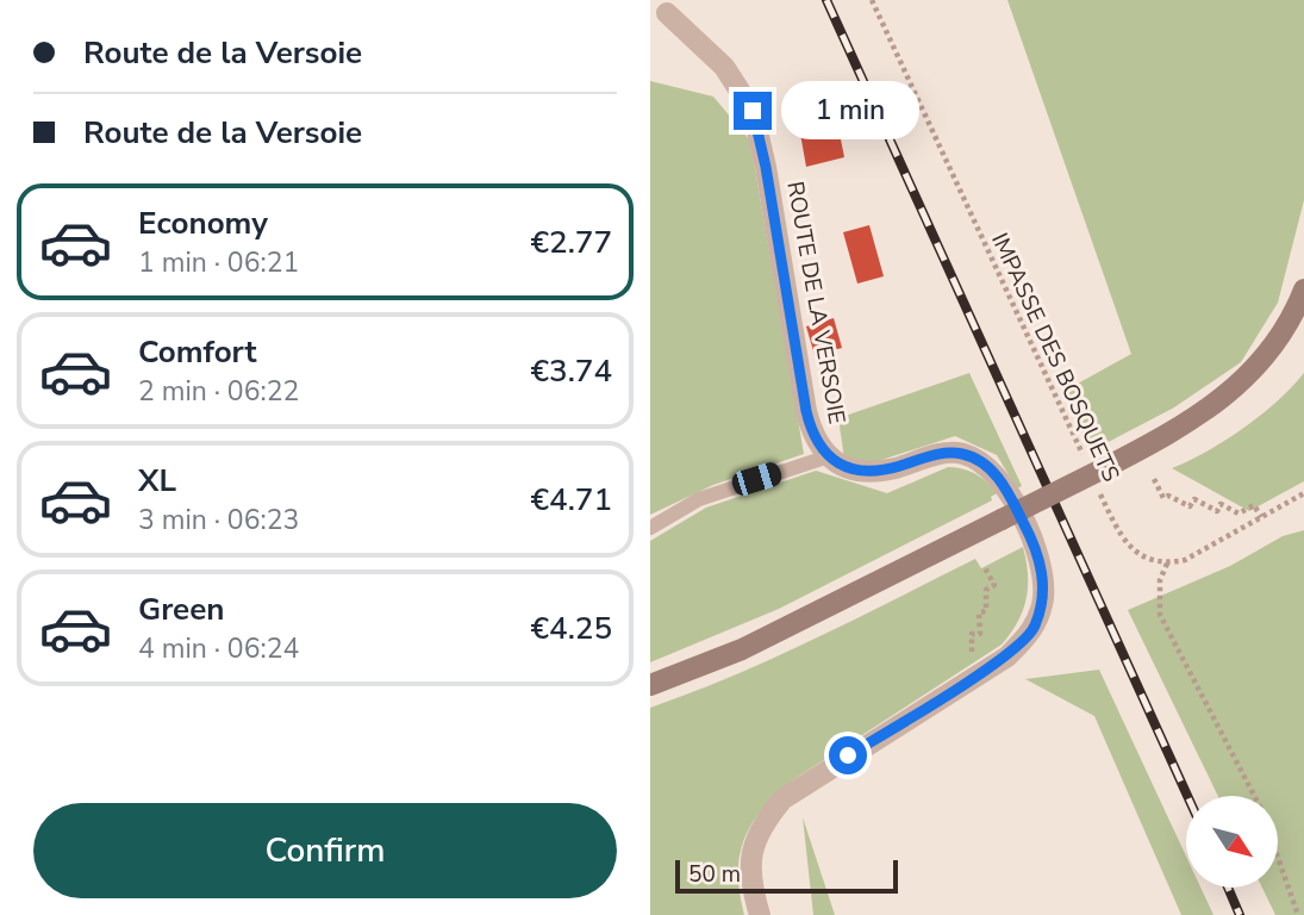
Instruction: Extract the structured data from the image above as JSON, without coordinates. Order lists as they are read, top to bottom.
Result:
{
  "streets": {
    "street": ["ROUTE DE LA VERSOIE"],
    "path": ["IMPASSE DES BOSQUETS"]
  },
  "scale_bar": "50 m",
  "north": "bottom right",
  "page": {
    "banner": ["Route de la Versoie", "Route de la Versoie"],
    "bubble": "1 min",
    "list": [
      {
        "name": "Economy",
        "note": "1 min · 06:21",
        "value": "€2.77"
      },
      {
        "name": "Comfort",
        "note": "2 min · 06:22",
        "value": "€3.74"
      },
      {
        "name": "XL",
        "note": "3 min · 06:23",
        "value": "€4.71"
      },
      {
        "name": "Green",
        "note": "4 min · 06:24",
        "value": "€4.25"
      }
    ],
    "buttons": "Confirm",
    "scale": "50 m"
  }
}
